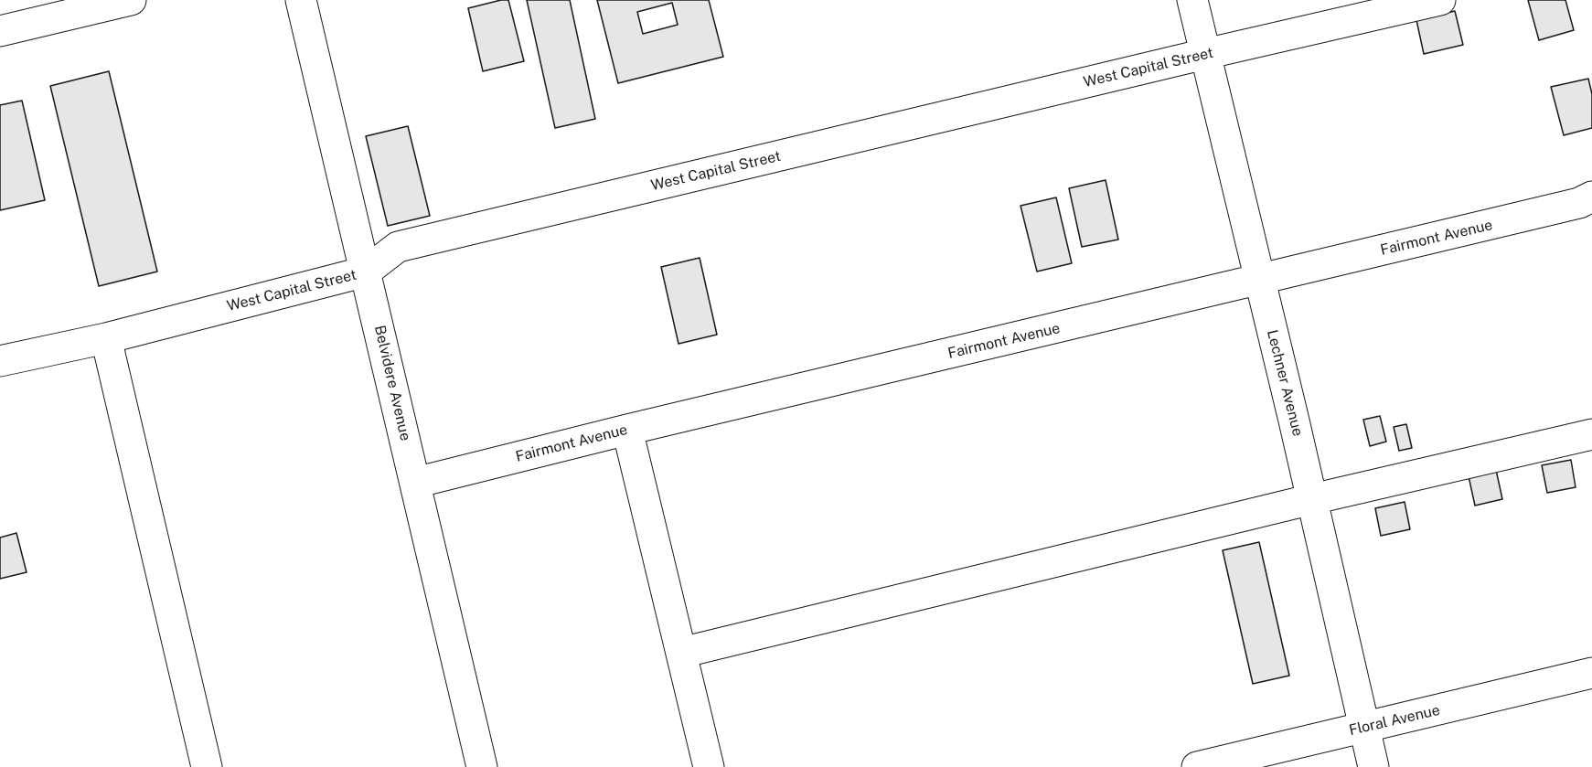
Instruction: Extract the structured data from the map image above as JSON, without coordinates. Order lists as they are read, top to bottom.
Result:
{
  "streets": {
    "street": [
      "West Capital Street",
      "Fairmont Avenue",
      "Belvidere Avenue",
      "Lechner Avenue",
      "Floral Avenue"
    ]
  },
  "crossings": [
    ["West Capital Street", "Belvidere Avenue"],
    ["West Capital Street", "Lechner Avenue"],
    ["Fairmont Avenue", "Belvidere Avenue"],
    ["Fairmont Avenue", "Lechner Avenue"],
    ["Lechner Avenue", "Floral Avenue"]
  ]
}
